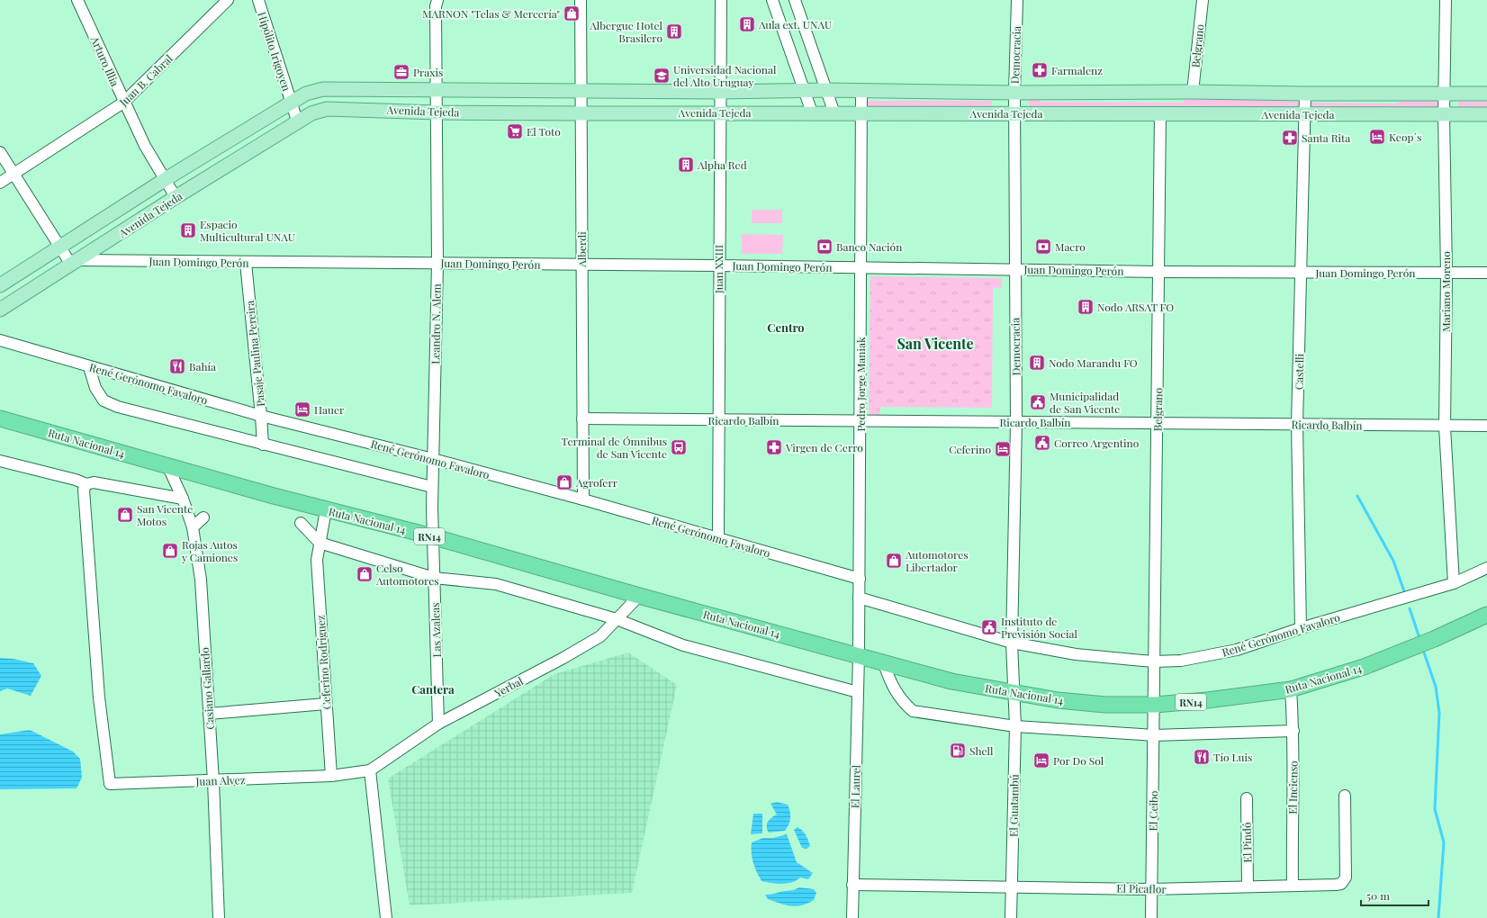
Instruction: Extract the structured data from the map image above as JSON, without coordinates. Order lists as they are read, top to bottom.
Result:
{
  "streets": {
    "highway": ["Ruta Nacional 14", "RN14"],
    "main road": ["Avenida Tejeda"],
    "street": [
      "Belgrano",
      "Hipólito Irigoyen",
      "Democracia",
      "Arturo Illia",
      "Juan B. Cabral",
      "Alberdi",
      "Juan Domingo Perón",
      "Juan XXIII",
      "Mariano Moreno",
      "Leandro N. Alem",
      "Pasaje Paulina Pereira",
      "Castelli",
      "René Gerónomo Favaloro",
      "Pedro Jorge Maniak",
      "Ricardo Balbín",
      "Las Azaleas",
      "Ceferino Rodríguez",
      "Yerbal",
      "Casiano Gallardo",
      "Juan Alvez",
      "El Laurel",
      "El Incienso",
      "El Guatambú",
      "El Ceibo",
      "El Pindó",
      "El Picaflor"
    ]
  },
  "crossings": [
    ["Belgrano", "Avenida Tejeda"],
    ["Belgrano", "Juan Domingo Perón"],
    ["Belgrano", "René Gerónomo Favaloro"],
    ["Belgrano", "Ricardo Balbín"],
    ["Belgrano", "Ruta Nacional 14"],
    ["Belgrano", "El Ceibo"],
    ["Hipólito Irigoyen", "Avenida Tejeda"],
    ["Democracia", "Avenida Tejeda"],
    ["Democracia", "Juan Domingo Perón"],
    ["Democracia", "René Gerónomo Favaloro"],
    ["Democracia", "Ricardo Balbín"],
    ["Democracia", "Ruta Nacional 14"],
    ["Democracia", "El Guatambú"],
    ["Arturo Illia", "Juan B. Cabral"],
    ["Arturo Illia", "Avenida Tejeda"],
    ["Avenida Tejeda", "Alberdi"],
    ["Avenida Tejeda", "Juan Domingo Perón"],
    ["Avenida Tejeda", "Juan XXIII"],
    ["Avenida Tejeda", "Mariano Moreno"],
    ["Avenida Tejeda", "Leandro N. Alem"],
    ["Avenida Tejeda", "Castelli"],
    ["Avenida Tejeda", "Pedro Jorge Maniak"],
    ["Alberdi", "Juan Domingo Perón"],
    ["Alberdi", "René Gerónomo Favaloro"],
    ["Alberdi", "Ricardo Balbín"],
    ["Juan Domingo Perón", "Juan XXIII"],
    ["Juan Domingo Perón", "Mariano Moreno"],
    ["Juan Domingo Perón", "Leandro N. Alem"],
    ["Juan Domingo Perón", "Pasaje Paulina Pereira"],
    ["Juan Domingo Perón", "Castelli"],
    ["Juan Domingo Perón", "Pedro Jorge Maniak"],
    ["Juan XXIII", "René Gerónomo Favaloro"],
    ["Juan XXIII", "Ricardo Balbín"],
    ["Mariano Moreno", "René Gerónomo Favaloro"],
    ["Mariano Moreno", "Ricardo Balbín"],
    ["Leandro N. Alem", "René Gerónomo Favaloro"],
    ["Leandro N. Alem", "Ruta Nacional 14"],
    ["Leandro N. Alem", "Las Azaleas"],
    ["Pasaje Paulina Pereira", "René Gerónomo Favaloro"],
    ["Castelli", "René Gerónomo Favaloro"],
    ["Castelli", "Ricardo Balbín"],
    ["René Gerónomo Favaloro", "Pedro Jorge Maniak"],
    ["Pedro Jorge Maniak", "Ricardo Balbín"],
    ["Pedro Jorge Maniak", "Ruta Nacional 14"],
    ["Pedro Jorge Maniak", "El Laurel"],
    ["Ruta Nacional 14", "Las Azaleas"],
    ["Ruta Nacional 14", "Ceferino Rodríguez"],
    ["Ruta Nacional 14", "Yerbal"],
    ["Ruta Nacional 14", "Casiano Gallardo"],
    ["Ruta Nacional 14", "El Laurel"],
    ["Ruta Nacional 14", "El Incienso"],
    ["Ruta Nacional 14", "El Guatambú"],
    ["Ruta Nacional 14", "El Ceibo"],
    ["Las Azaleas", "Yerbal"],
    ["Ceferino Rodríguez", "Juan Alvez"],
    ["Casiano Gallardo", "Juan Alvez"],
    ["El Laurel", "El Picaflor"],
    ["El Incienso", "El Picaflor"],
    ["El Guatambú", "El Picaflor"],
    ["El Ceibo", "El Picaflor"],
    ["El Pindó", "El Picaflor"]
  ],
  "districts": ["Centro", "San Vicente", "Cantera"],
  "places": {
    "shop": [
      "MARNON \"Telas & Mercería\"",
      "Agroferr",
      "San Vicente Motos",
      "Rojas Autos y Camiones",
      "Automotores Libertador",
      "Celso Automotores"
    ],
    "building": [
      "Aula ext. UNAU",
      "Albergue Hotel Brasilero",
      "Alpha Red",
      "Espacio Multicultural UNAU",
      "Nodo ARSAT FO",
      "Nodo Marandu FO"
    ],
    "pharmacy": ["Farmalenz", "Santa Rita", "Virgen de Cerro"],
    "office": ["Praxis"],
    "school or university": ["Universidad Nacional del Alto Uruguay"],
    "supermarket": ["El Toto"],
    "hotel": [
      "Keop´s",
      "Hauer",
      "Ceferino",
      "Por Do Sol"
    ],
    "bank": ["Banco Nación", "Macro"],
    "restaurant": ["Bahía", "Tío Luis"],
    "public building": ["Municipalidad de San Vicente", "Correo Argentino", "Instituto de Previsión Social"],
    "bus stop": ["Terminal de Ómnibus de San Vicente"],
    "fuel station": ["Shell"]
  },
  "scale_bar": "50 m"
}
